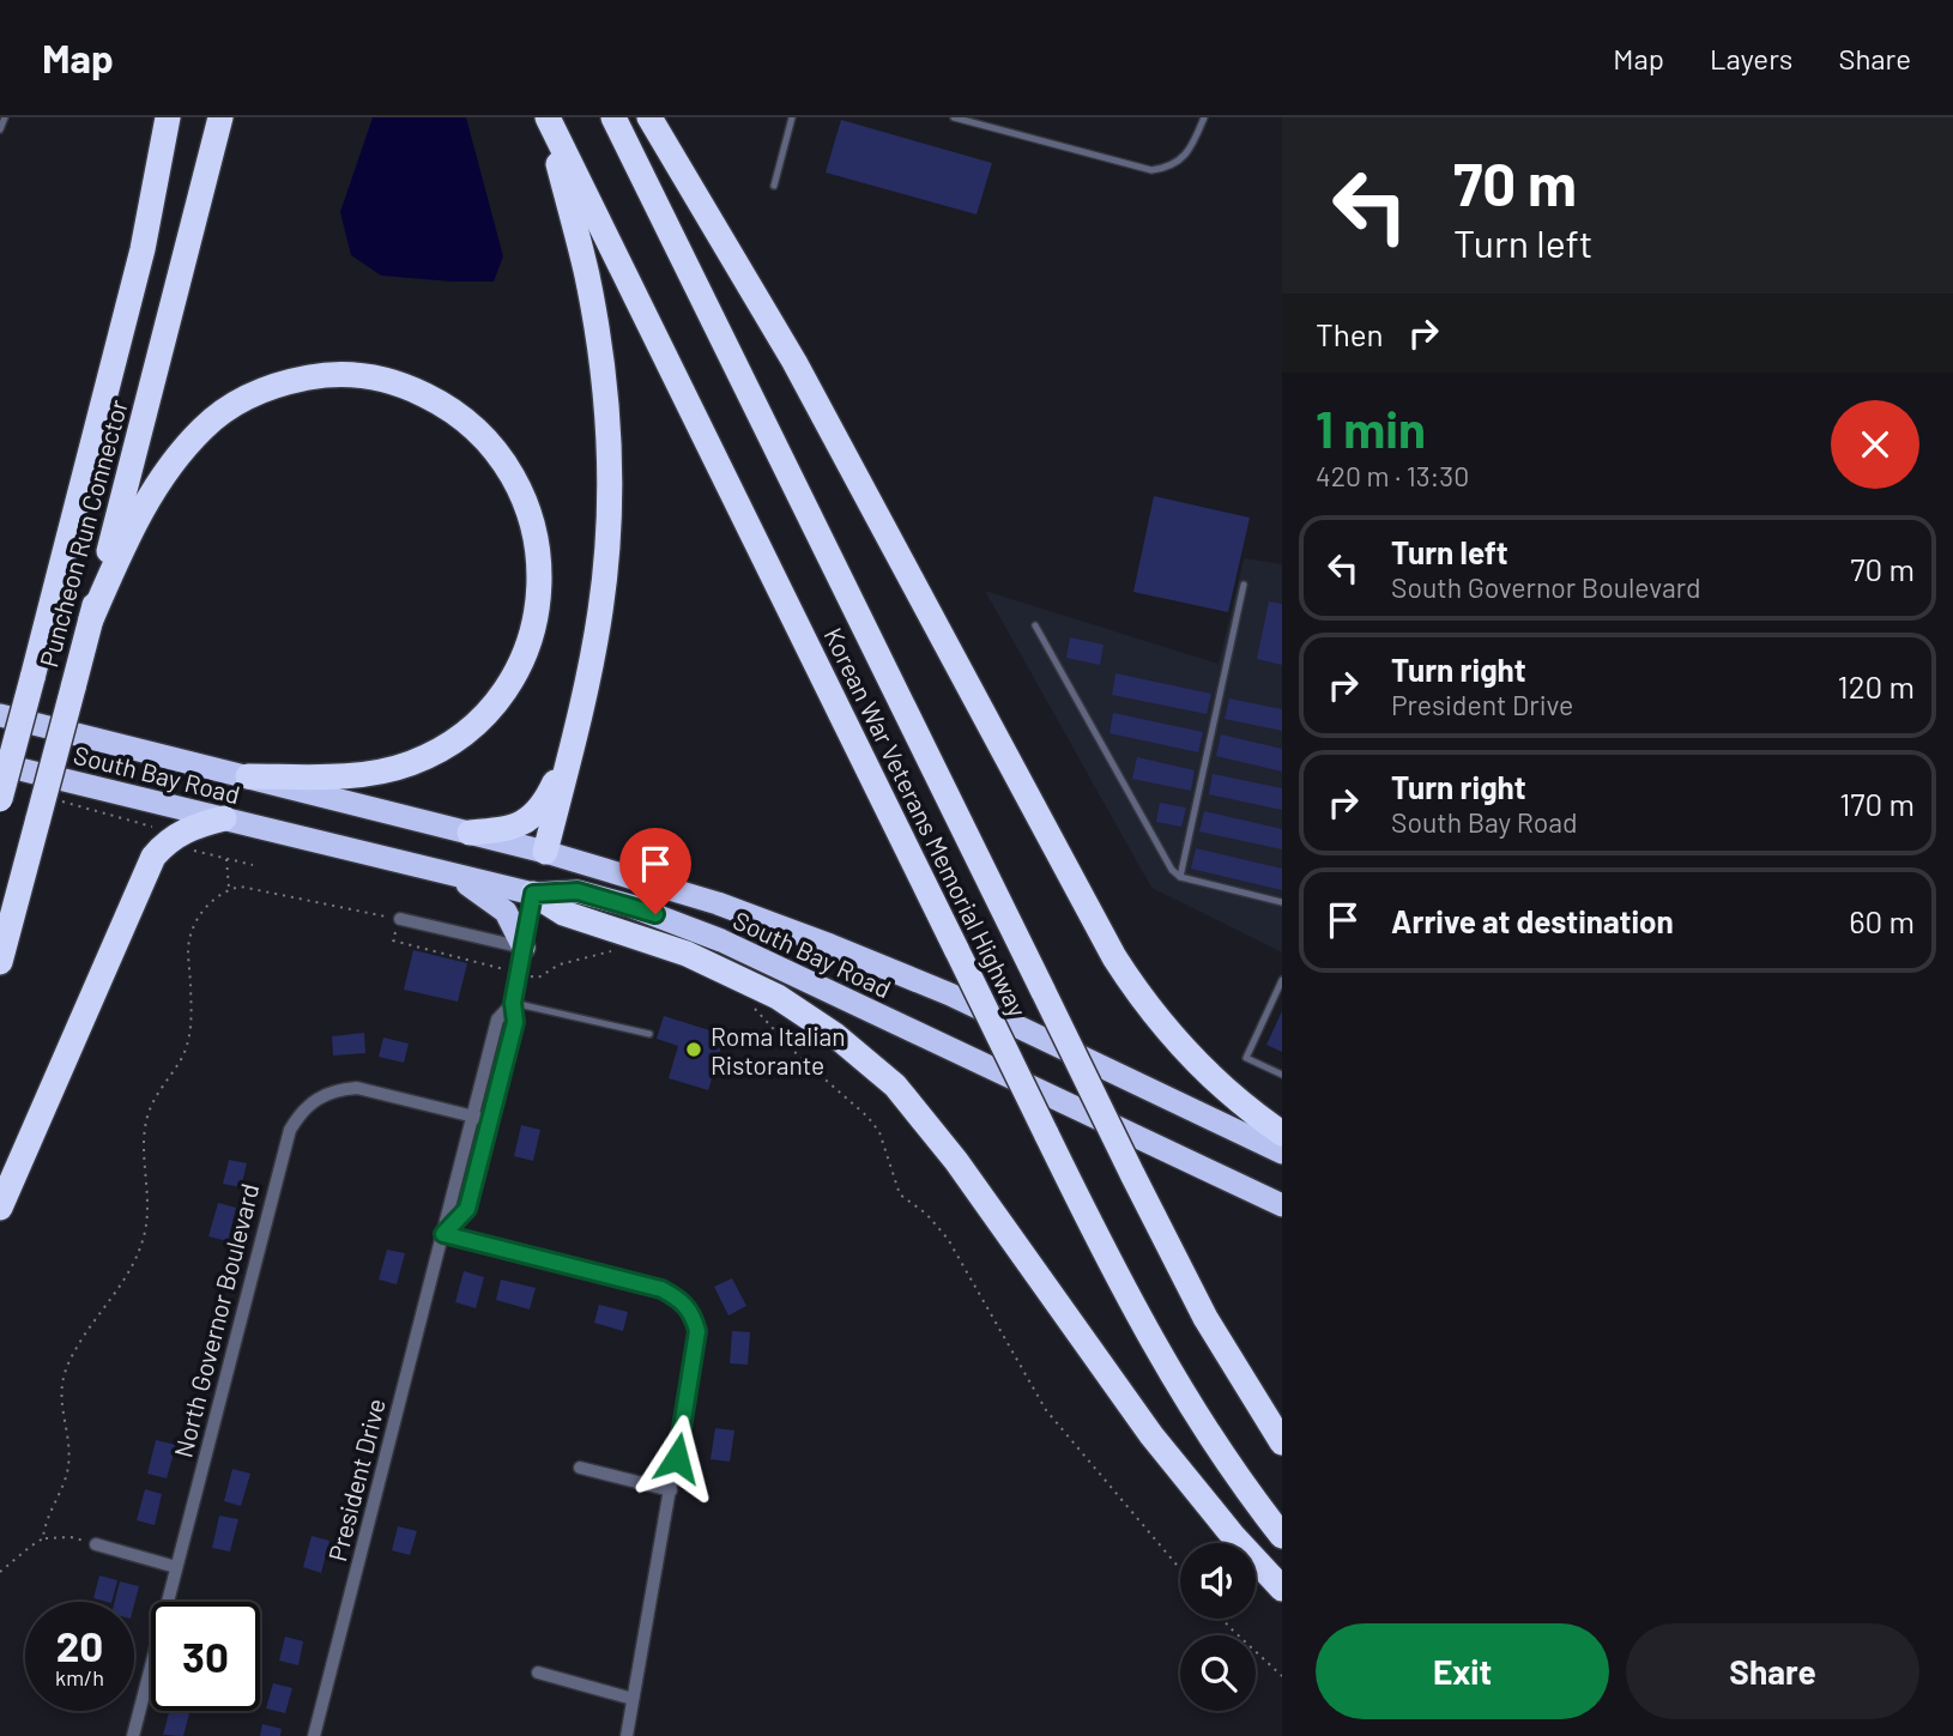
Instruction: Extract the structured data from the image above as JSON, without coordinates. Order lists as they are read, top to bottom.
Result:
{
  "streets": {
    "highway": ["Puncheon Run Connector", "South Bay Road", "Korean War Veterans Memorial Highway"],
    "street": ["North Governor Boulevard", "President Drive"]
  },
  "crossings": [
    ["South Bay Road", "President Drive"],
    ["North Governor Boulevard", "President Drive"]
  ],
  "places": ["Roma Italian Ristorante"],
  "page": {
    "header": "Map",
    "nav": ["Map", "Layers", "Share"],
    "turn": ["70 m", "Turn left"],
    "then": "Then",
    "heading": ["1 min", "420 m · 13:30"],
    "list": [
      {
        "name": "Turn left",
        "note": "South Governor Boulevard",
        "value": "70 m"
      },
      {
        "name": "Turn right",
        "note": "President Drive",
        "value": "120 m"
      },
      {
        "name": "Turn right",
        "note": "South Bay Road",
        "value": "170 m"
      },
      {
        "name": "Arrive at destination",
        "value": "60 m"
      }
    ],
    "speed": "20 km/h",
    "limit": "30",
    "buttons": ["Exit", "Share"]
  }
}
